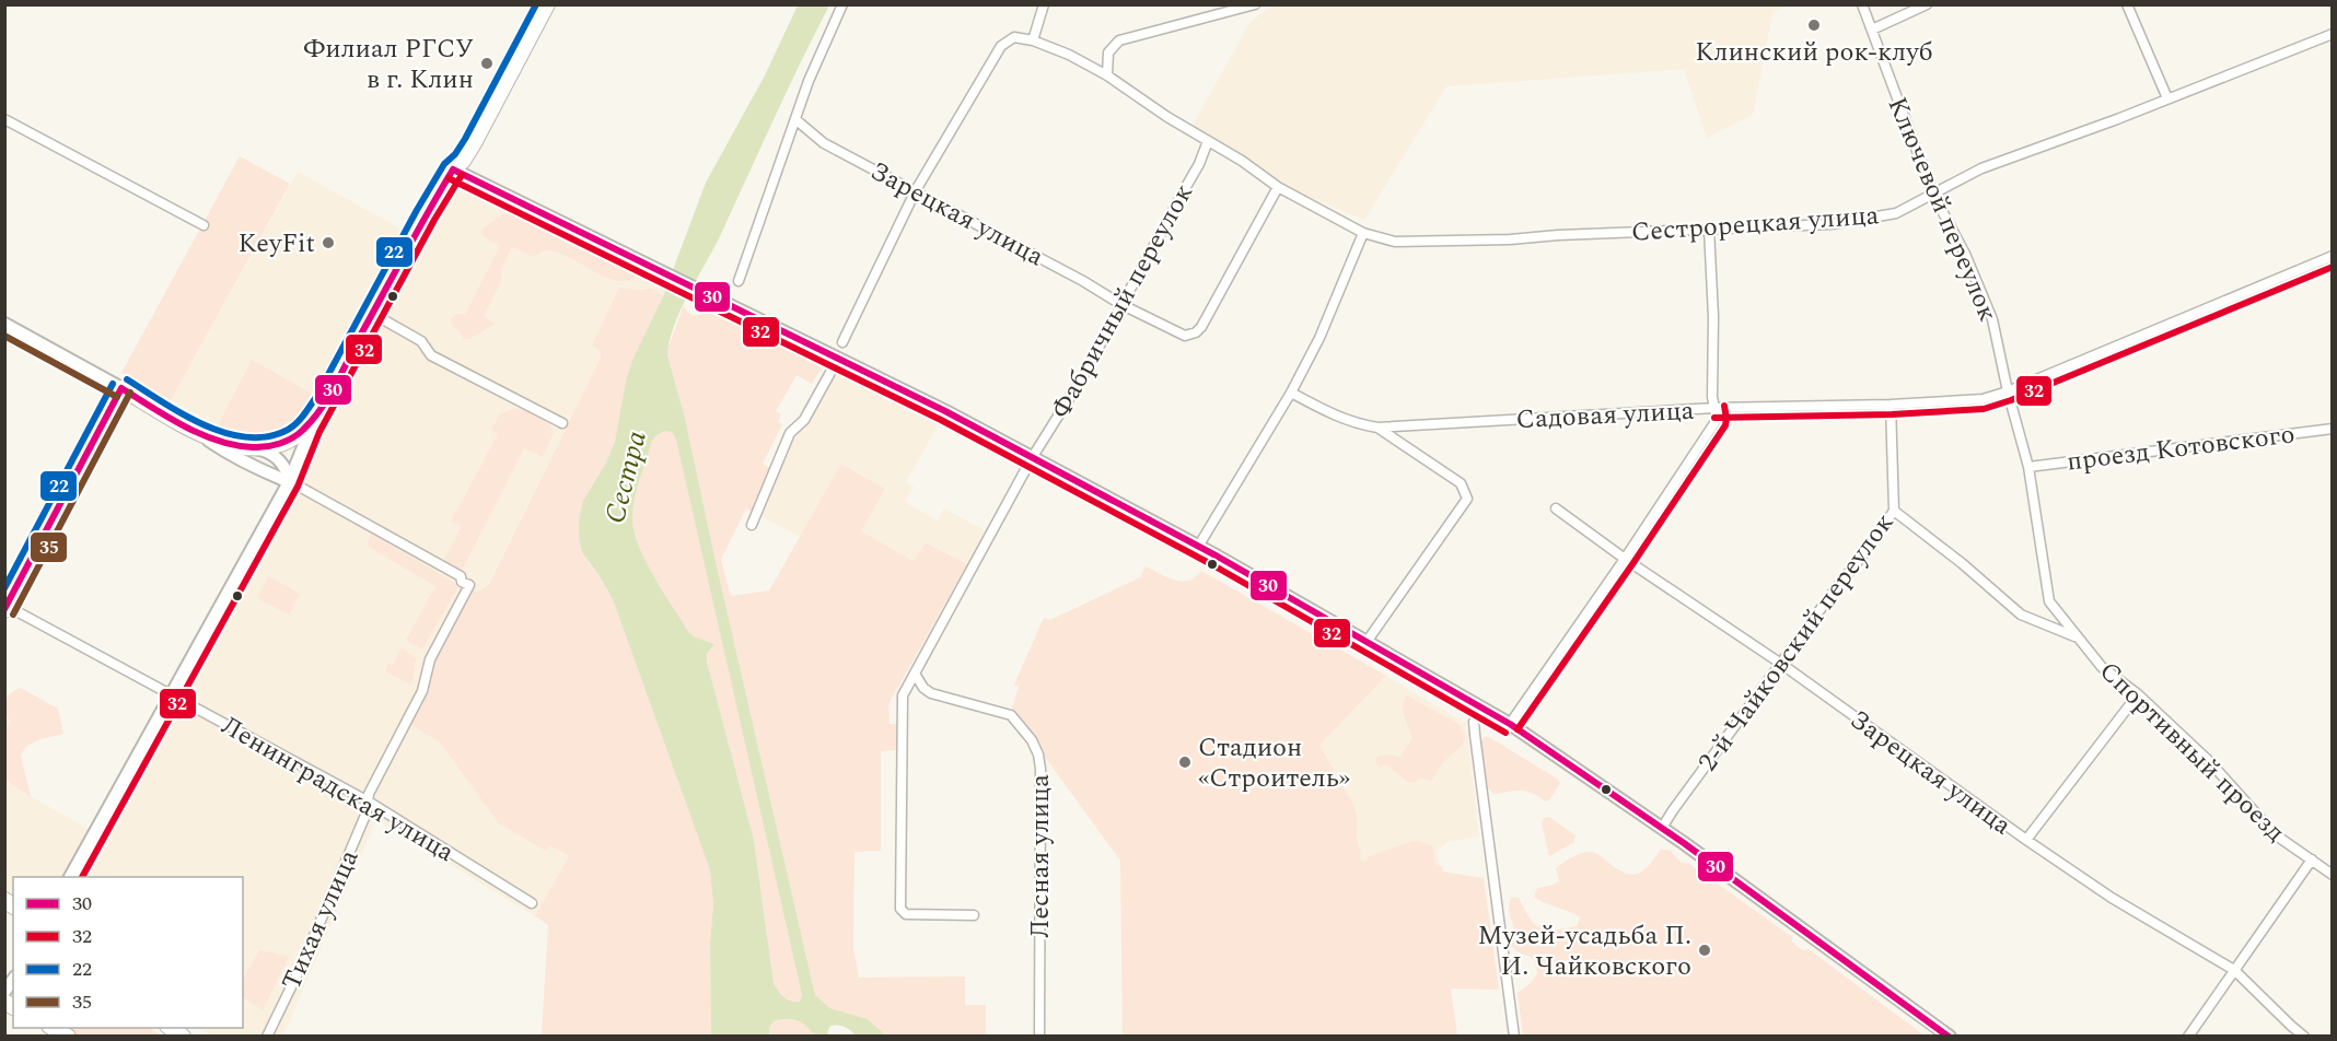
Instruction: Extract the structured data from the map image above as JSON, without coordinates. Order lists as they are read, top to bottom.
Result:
{
  "streets": {
    "street": [
      "Ключевой переулок",
      "Зарецкая улица",
      "Сестрорецкая улица",
      "Фабричный переулок",
      "Садовая улица",
      "проезд Котовского",
      "2-й Чайковский переулок",
      "Спортивный проезд",
      "Ленинградская улица",
      "Лесная улица",
      "Тихая улица"
    ]
  },
  "crossings": [
    ["Ключевой переулок", "Сестрорецкая улица"],
    ["Ключевой переулок", "Садовая улица"],
    ["Ключевой переулок", "проезд Котовского"],
    ["Ключевой переулок", "Спортивный проезд"],
    ["Зарецкая улица", "Сестрорецкая улица"],
    ["Зарецкая улица", "Фабричный переулок"],
    ["Зарецкая улица", "2-й Чайковский переулок"],
    ["Сестрорецкая улица", "Фабричный переулок"],
    ["Фабричный переулок", "Лесная улица"],
    ["Садовая улица", "2-й Чайковский переулок"],
    ["Ленинградская улица", "Тихая улица"]
  ],
  "water": ["Сестра"],
  "places": [
    "Клинский рок-клуб",
    "Филиал РГСУ в г. Клин",
    "KeyFit",
    "Стадион «Строитель»",
    "Музей-усадьба П. И. Чайковского"
  ],
  "lines": [
    "transit line 22",
    "transit line 30",
    "transit line 32",
    "transit line 35"
  ],
  "legend": [
    "30",
    "32",
    "22",
    "35"
  ]
}
